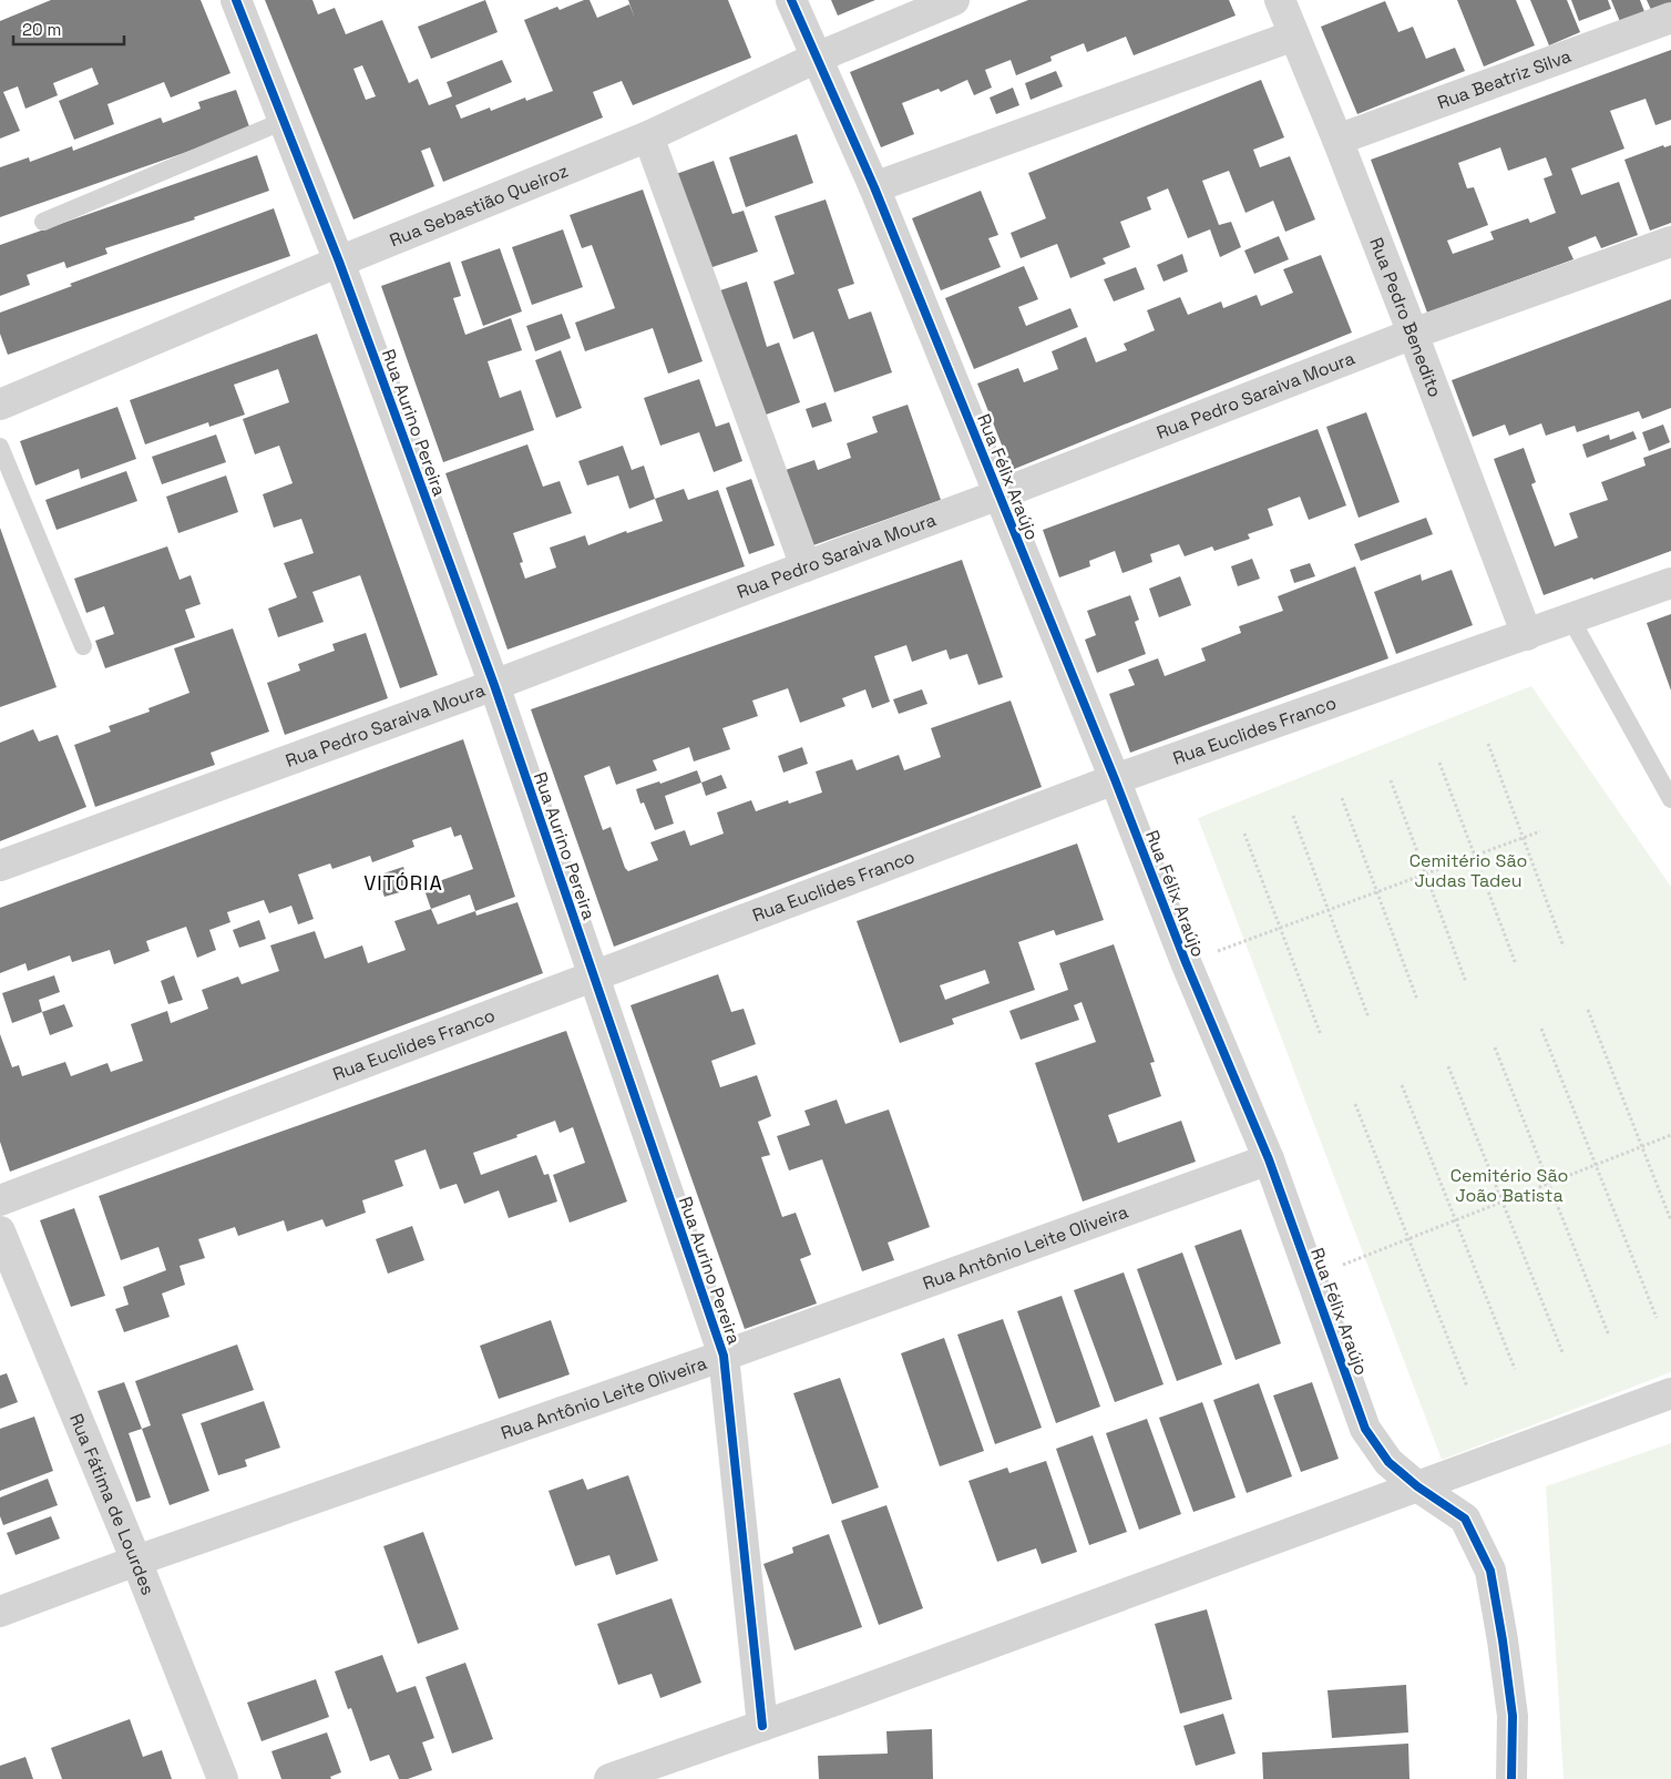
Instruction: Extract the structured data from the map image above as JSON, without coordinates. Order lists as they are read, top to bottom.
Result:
{
  "streets": {
    "street": [
      "Rua Beatriz Silva",
      "Rua Sebastião Queiroz",
      "Rua Pedro Benedito",
      "Rua Pedro Saraiva Moura",
      "Rua Aurino Pereira",
      "Rua Félix Araújo",
      "Rua Euclides Franco",
      "Rua Antônio Leite Oliveira",
      "Rua Fátima de Lourdes"
    ]
  },
  "crossings": [
    ["Rua Beatriz Silva", "Rua Pedro Benedito"],
    ["Rua Sebastião Queiroz", "Rua Aurino Pereira"],
    ["Rua Sebastião Queiroz", "Rua Félix Araújo"],
    ["Rua Pedro Benedito", "Rua Pedro Saraiva Moura"],
    ["Rua Pedro Benedito", "Rua Euclides Franco"],
    ["Rua Pedro Saraiva Moura", "Rua Aurino Pereira"],
    ["Rua Pedro Saraiva Moura", "Rua Félix Araújo"],
    ["Rua Aurino Pereira", "Rua Euclides Franco"],
    ["Rua Aurino Pereira", "Rua Antônio Leite Oliveira"],
    ["Rua Félix Araújo", "Rua Euclides Franco"],
    ["Rua Félix Araújo", "Rua Antônio Leite Oliveira"],
    ["Rua Antônio Leite Oliveira", "Rua Fátima de Lourdes"]
  ],
  "districts": ["VITÓRIA"],
  "parks": ["Cemitério São Judas Tadeu", "Cemitério São João Batista"],
  "scale_bar": "20 m"
}
